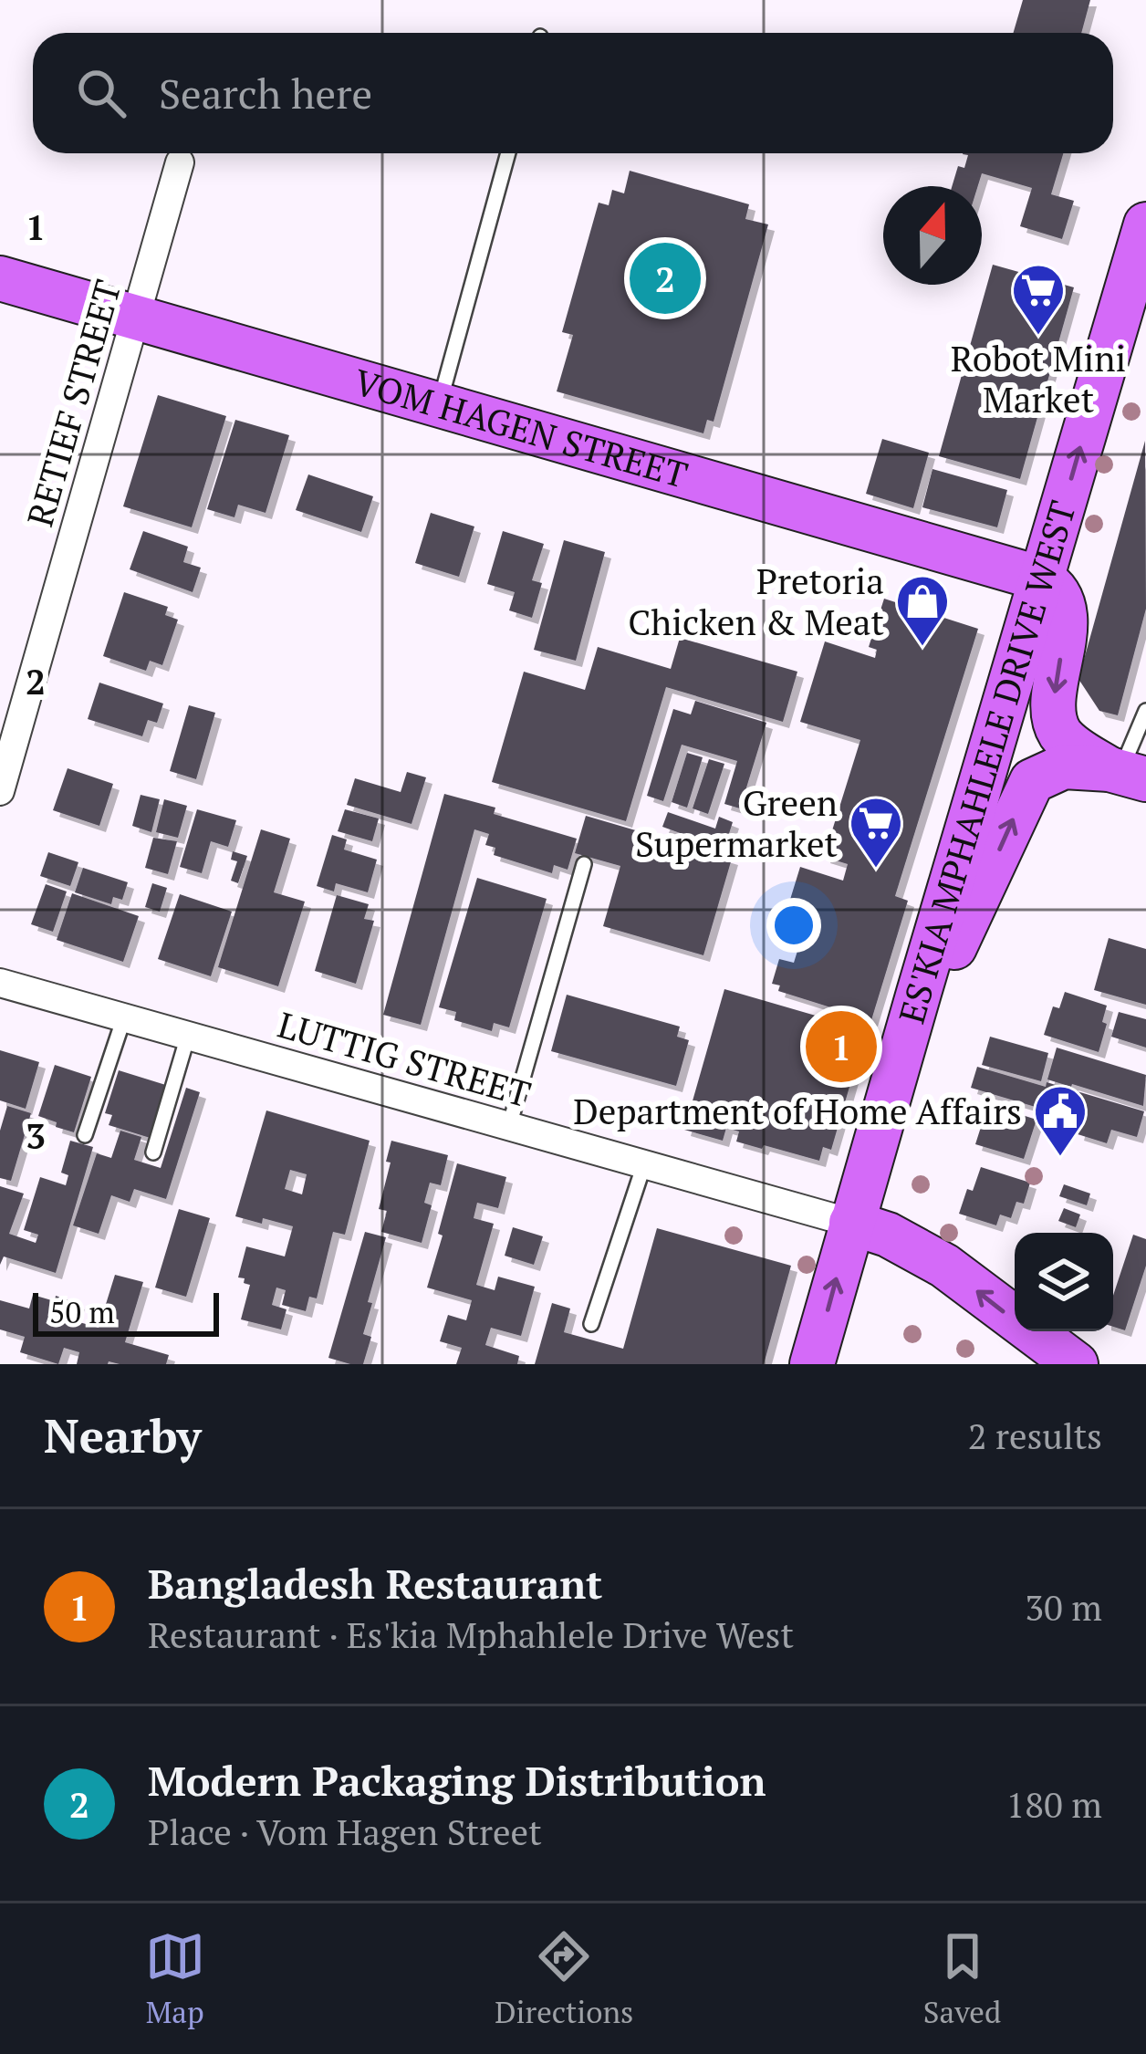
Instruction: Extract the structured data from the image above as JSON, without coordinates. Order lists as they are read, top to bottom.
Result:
{
  "streets": {
    "main road": ["VOM HAGEN STREET", "ES'KIA MPHAHLELE DRIVE WEST"],
    "street": ["RETIEF STREET", "LUTTIG STREET"]
  },
  "crossings": [
    ["RETIEF STREET", "VOM HAGEN STREET"],
    ["VOM HAGEN STREET", "ES'KIA MPHAHLELE DRIVE WEST"],
    ["ES'KIA MPHAHLELE DRIVE WEST", "LUTTIG STREET"]
  ],
  "one_way": ["ES'KIA MPHAHLELE DRIVE WEST"],
  "places": {
    "supermarket": ["Robot Mini Market", "Green Supermarket"],
    "shop": ["Pretoria Chicken & Meat"],
    "public building": ["Department of Home Affairs"]
  },
  "scale_bar": "50 m",
  "north": "top",
  "page": {
    "search": "Search here",
    "pins": ["2", "1"],
    "scale": "50 m",
    "heading": ["Nearby", "2 results"],
    "list": [
      {
        "mark": "1",
        "name": "Bangladesh Restaurant",
        "note": "Restaurant · Es'kia Mphahlele Drive West",
        "value": "30 m"
      },
      {
        "mark": "2",
        "name": "Modern Packaging Distribution",
        "note": "Place · Vom Hagen Street",
        "value": "180 m"
      }
    ],
    "nav": ["Map", "Directions", "Saved"]
  },
  "grid": {
    "rows": ["1", "2", "3"]
  }
}
